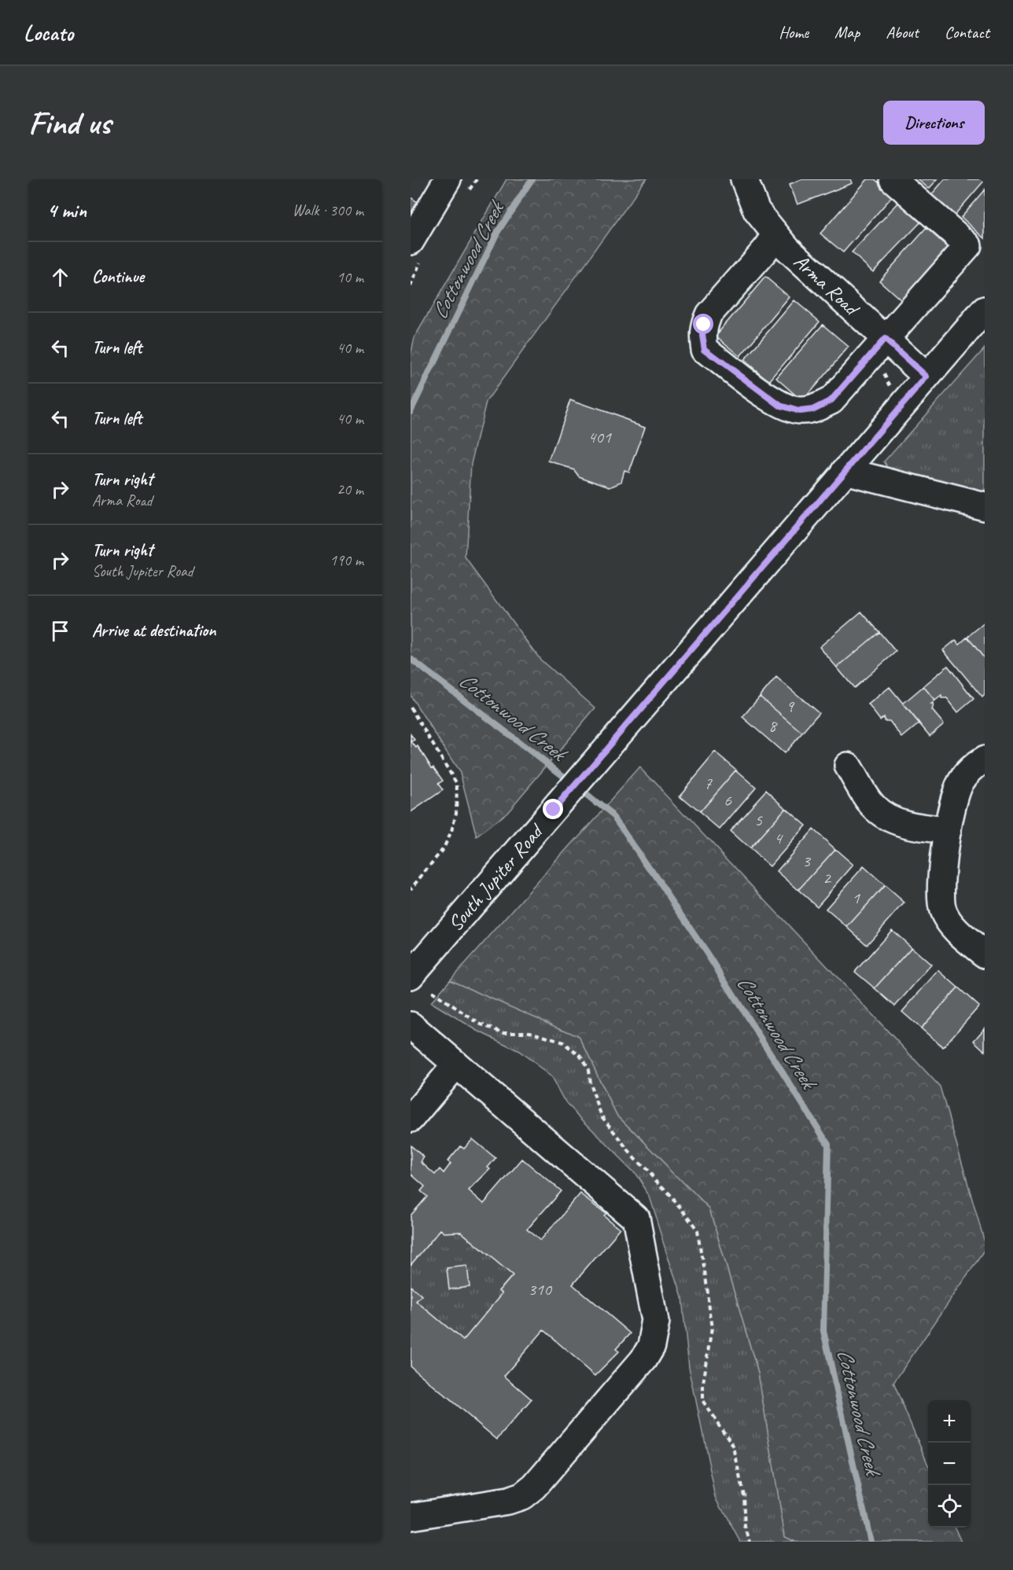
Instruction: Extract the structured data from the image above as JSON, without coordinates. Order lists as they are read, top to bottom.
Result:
{
  "streets": {
    "street": ["Arma Road", "South Jupiter Road"]
  },
  "crossings": [
    ["Arma Road", "South Jupiter Road"]
  ],
  "water": ["Cottonwood Creek"],
  "house_numbers": [
    "401",
    "9",
    "8",
    "7",
    "6",
    "5",
    "4",
    "3",
    "2",
    "1",
    "310"
  ],
  "page": {
    "header": "Locato",
    "nav": [
      "Home",
      "Map",
      "About",
      "Contact"
    ],
    "buttons": "Directions",
    "title": "Find us",
    "heading": ["4 min", "Walk · 300 m"],
    "list": [
      ["Continue", "10 m"],
      ["Turn left", "40 m"],
      ["Turn left", "40 m"],
      ["Turn right", "Arma Road", "20 m"],
      ["Turn right", "South Jupiter Road", "190 m"],
      "Arrive at destination"
    ],
    "map_buttons": ["+", "−"]
  }
}
